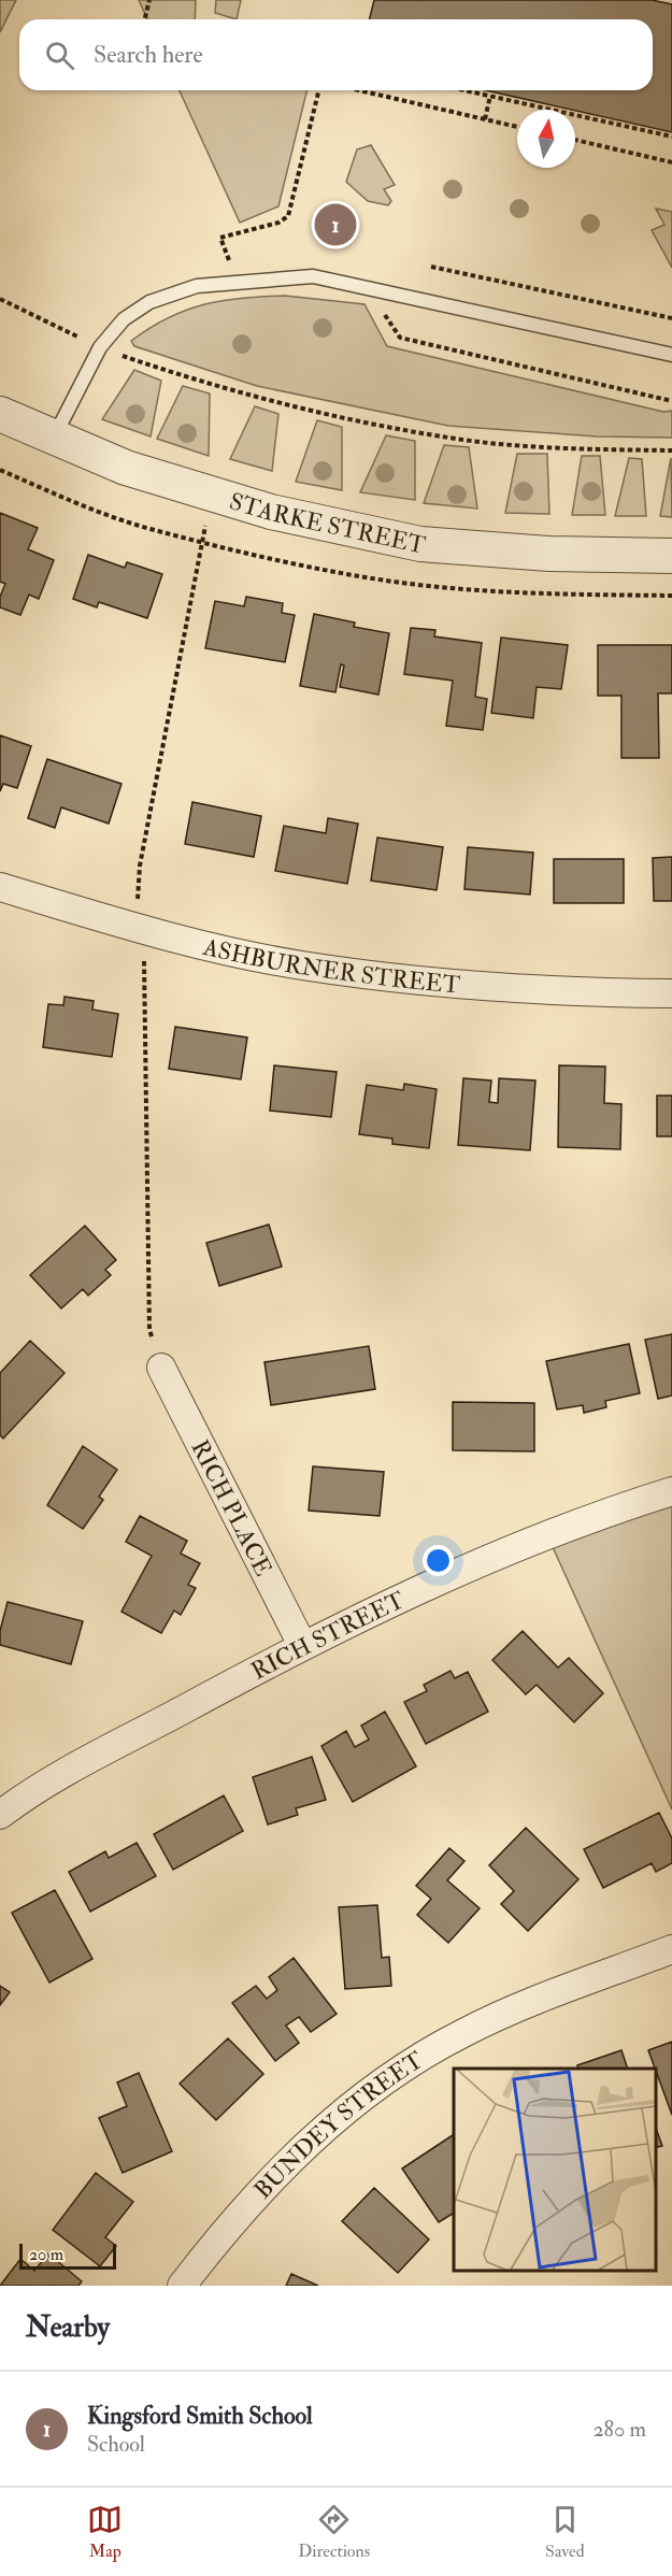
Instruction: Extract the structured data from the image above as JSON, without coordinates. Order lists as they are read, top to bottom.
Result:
{
  "streets": {
    "street": [
      "STARKE STREET",
      "ASHBURNER STREET",
      "RICH PLACE",
      "RICH STREET",
      "BUNDEY STREET"
    ]
  },
  "crossings": [
    ["RICH PLACE", "RICH STREET"]
  ],
  "scale_bar": "20 m",
  "north": "top",
  "page": {
    "search": "Search here",
    "pins": "1",
    "scale": "20 m",
    "heading": "Nearby",
    "list": [
      {
        "mark": "1",
        "name": "Kingsford Smith School",
        "note": "School",
        "value": "280 m"
      }
    ],
    "nav": ["Map", "Directions", "Saved"]
  }
}
